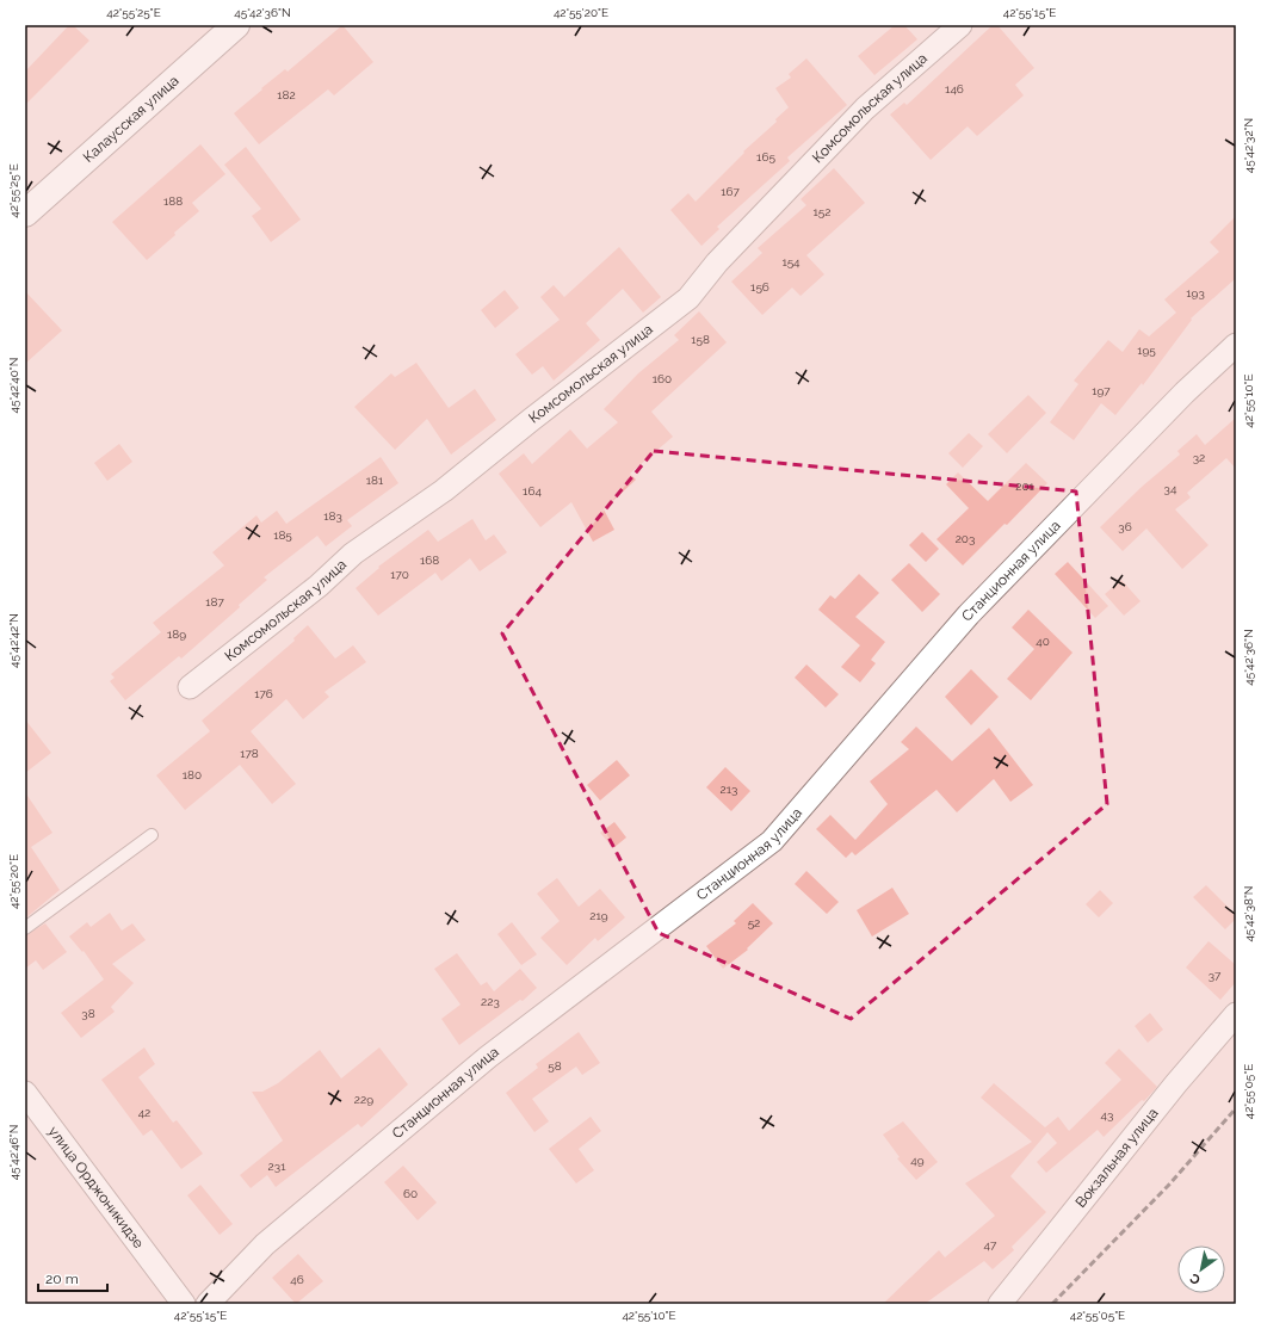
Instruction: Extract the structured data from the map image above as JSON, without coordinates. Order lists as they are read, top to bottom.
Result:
{
  "streets": {
    "street": [
      "Комсомольская улица",
      "Калаусская улица",
      "Станционная улица",
      "Вокзальная улица",
      "улица Орджоникидзе"
    ]
  },
  "house_numbers": [
    "146",
    "182",
    "165",
    "167",
    "188",
    "152",
    "154",
    "156",
    "193",
    "158",
    "195",
    "160",
    "197",
    "32",
    "181",
    "201",
    "34",
    "164",
    "183",
    "36",
    "185",
    "203",
    "168",
    "170",
    "187",
    "189",
    "40",
    "176",
    "178",
    "180",
    "213",
    "219",
    "52",
    "37",
    "223",
    "38",
    "58",
    "229",
    "42",
    "43",
    "49",
    "231",
    "60",
    "47",
    "46"
  ],
  "scale_bar": "20 m",
  "north": "bottom left",
  "coordinates": [
    "42°55'25\"E",
    "45°42'36\"N",
    "42°55'20\"E",
    "42°55'15\"E",
    "45°42'32\"N",
    "45°42'40\"N",
    "42°55'10\"E",
    "45°42'42\"N",
    "45°42'38\"N",
    "42°55'05\"E",
    "45°42'46\"N"
  ]
}
